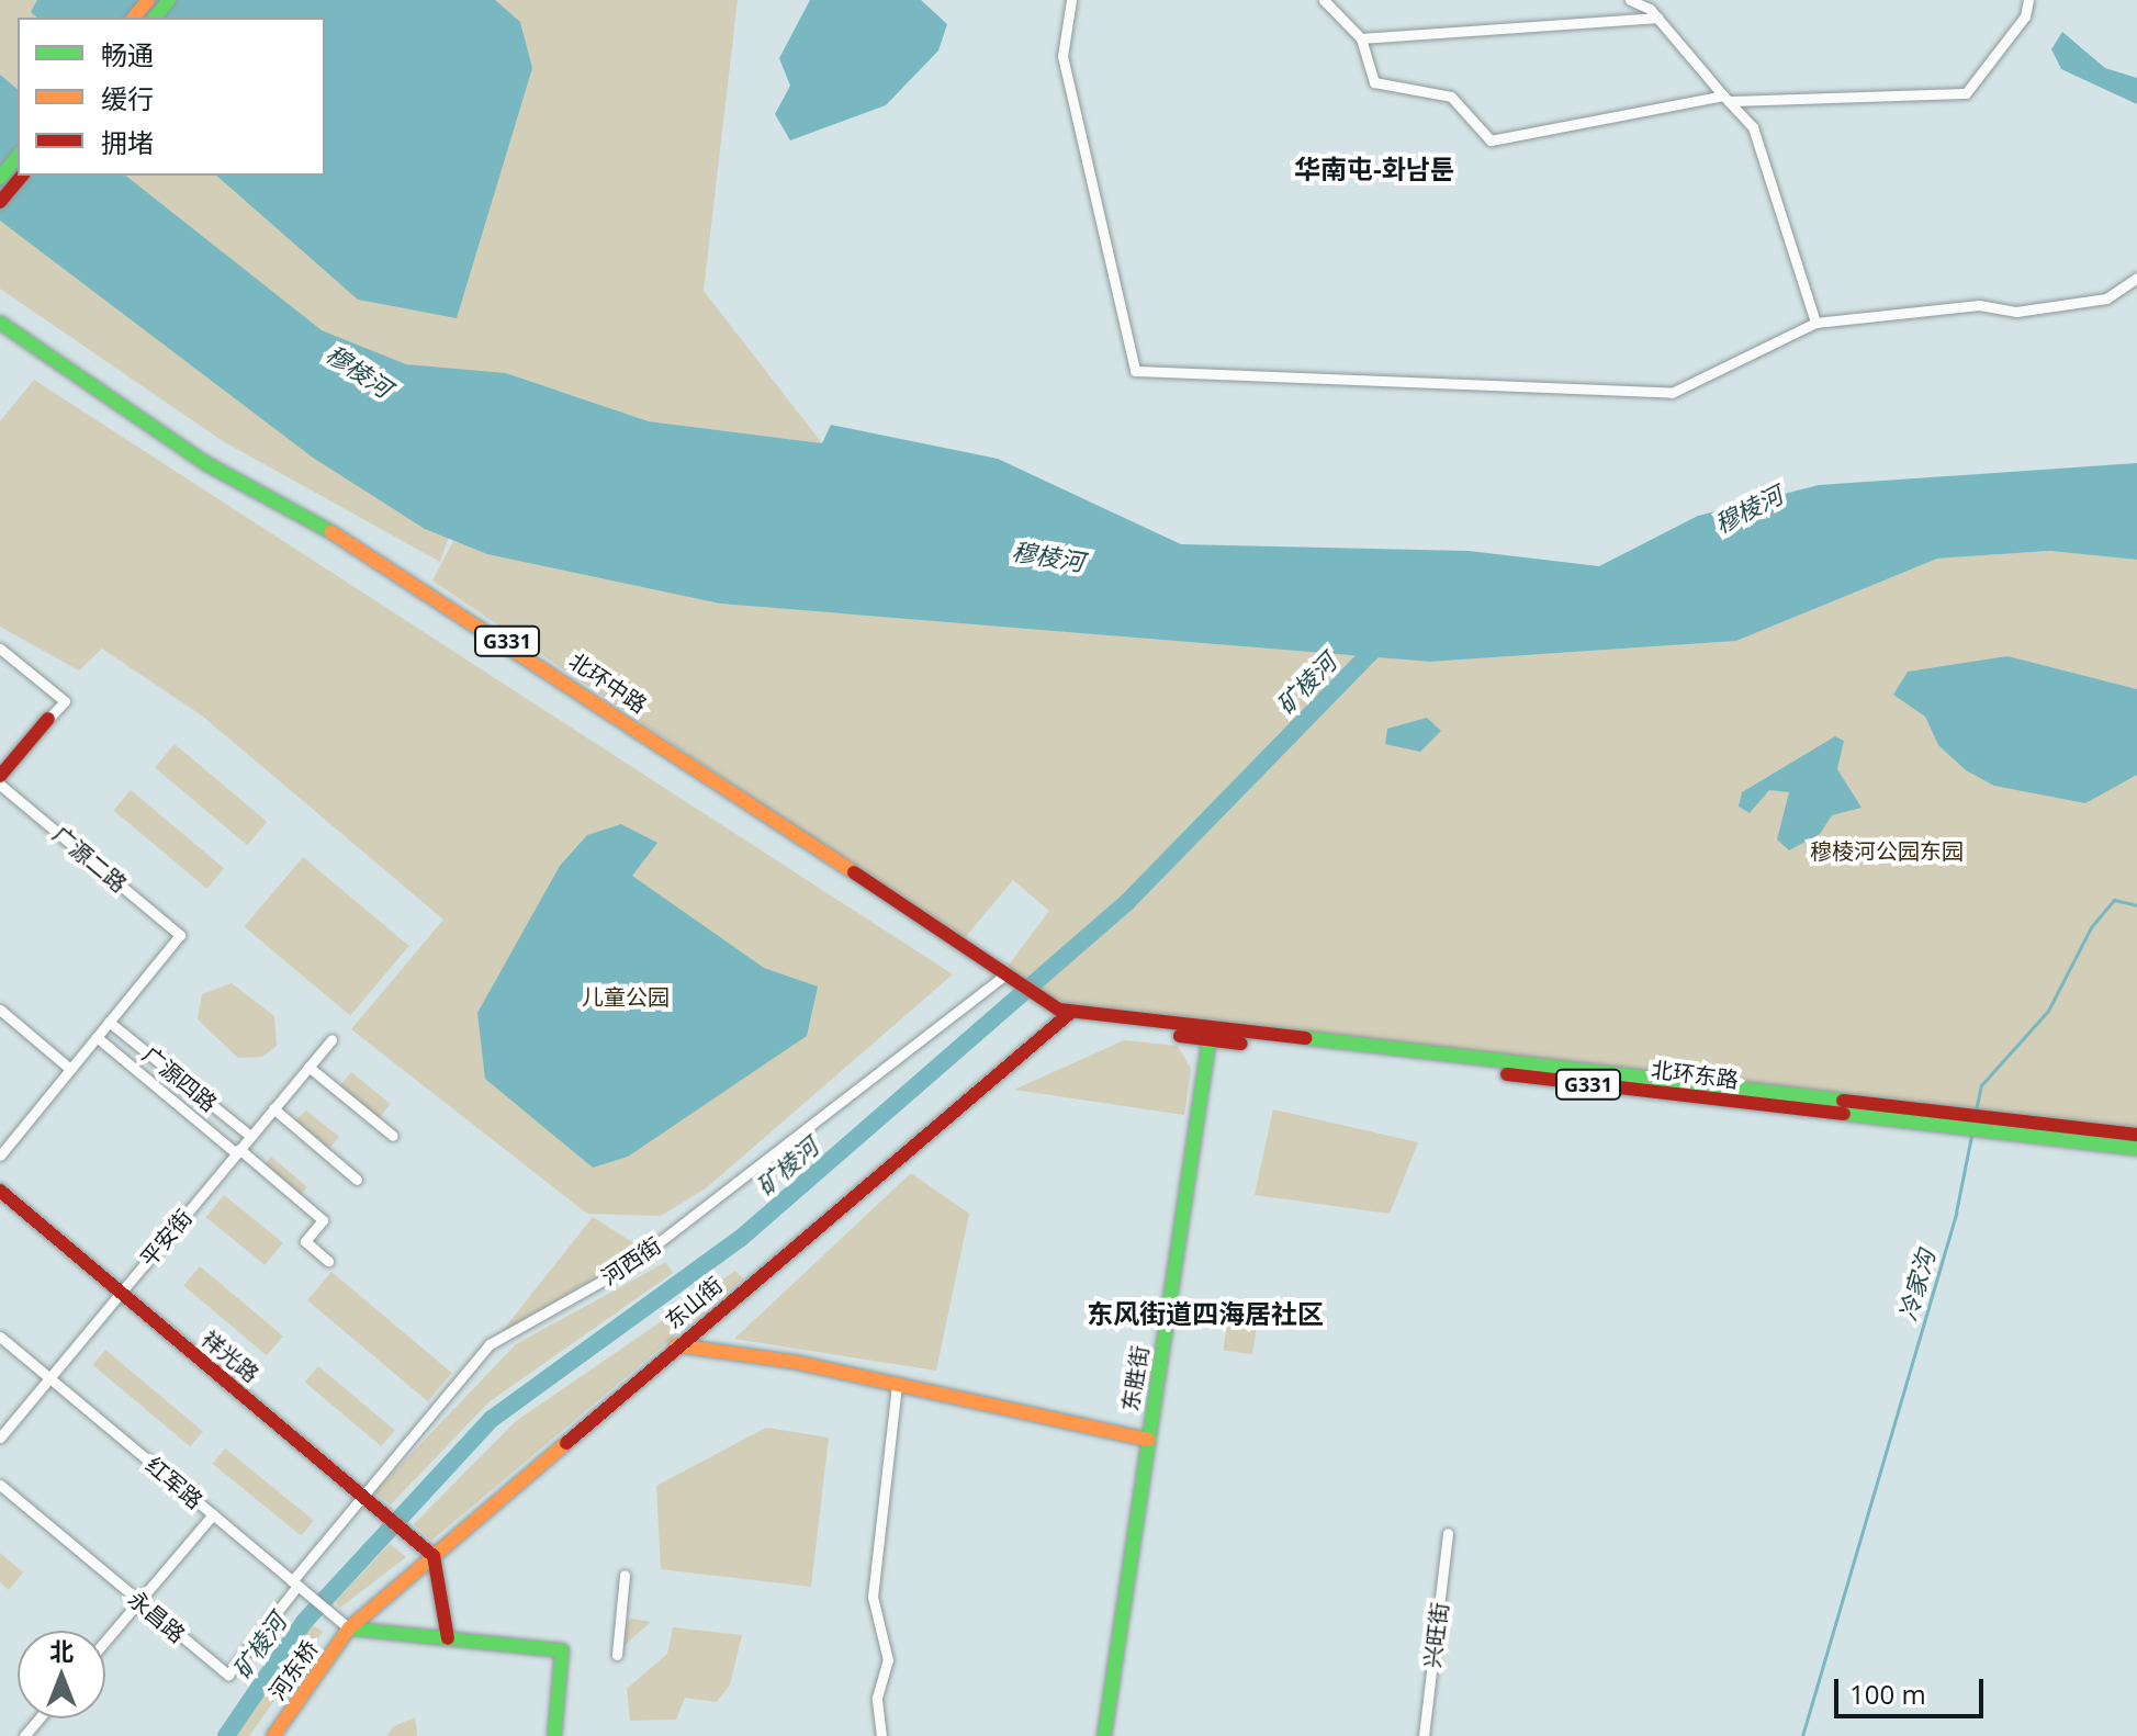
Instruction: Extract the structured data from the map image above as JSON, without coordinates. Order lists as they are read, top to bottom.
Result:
{
  "streets": {
    "main road": [
      "G331",
      "北环中路",
      "北环东路",
      "东山街",
      "祥光路",
      "东胜街",
      "河东桥"
    ],
    "street": [
      "广源二路",
      "广源四路",
      "平安街",
      "河西街",
      "红军路",
      "永昌路",
      "兴旺街"
    ]
  },
  "crossings": [
    ["北环中路", "北环东路"],
    ["北环中路", "河西街"],
    ["广源二路", "广源四路"],
    ["北环东路", "东山街"],
    ["北环东路", "东胜街"],
    ["广源四路", "平安街"],
    ["平安街", "祥光路"],
    ["平安街", "红军路"],
    ["河西街", "祥光路"],
    ["河西街", "红军路"],
    ["河西街", "永昌路"],
    ["东山街", "祥光路"],
    ["东山街", "红军路"],
    ["东山街", "河东桥"],
    ["红军路", "永昌路"],
    ["红军路", "河东桥"]
  ],
  "districts": ["华南屯-화남툰", "东风街道四海居社区"],
  "water": ["穆棱河", "矿棱河", "冷家沟"],
  "parks": ["穆棱河公园东园", "儿童公园"],
  "legend": ["畅通", "缓行", "拥堵"],
  "scale_bar": "100 m",
  "north": "top"
}
